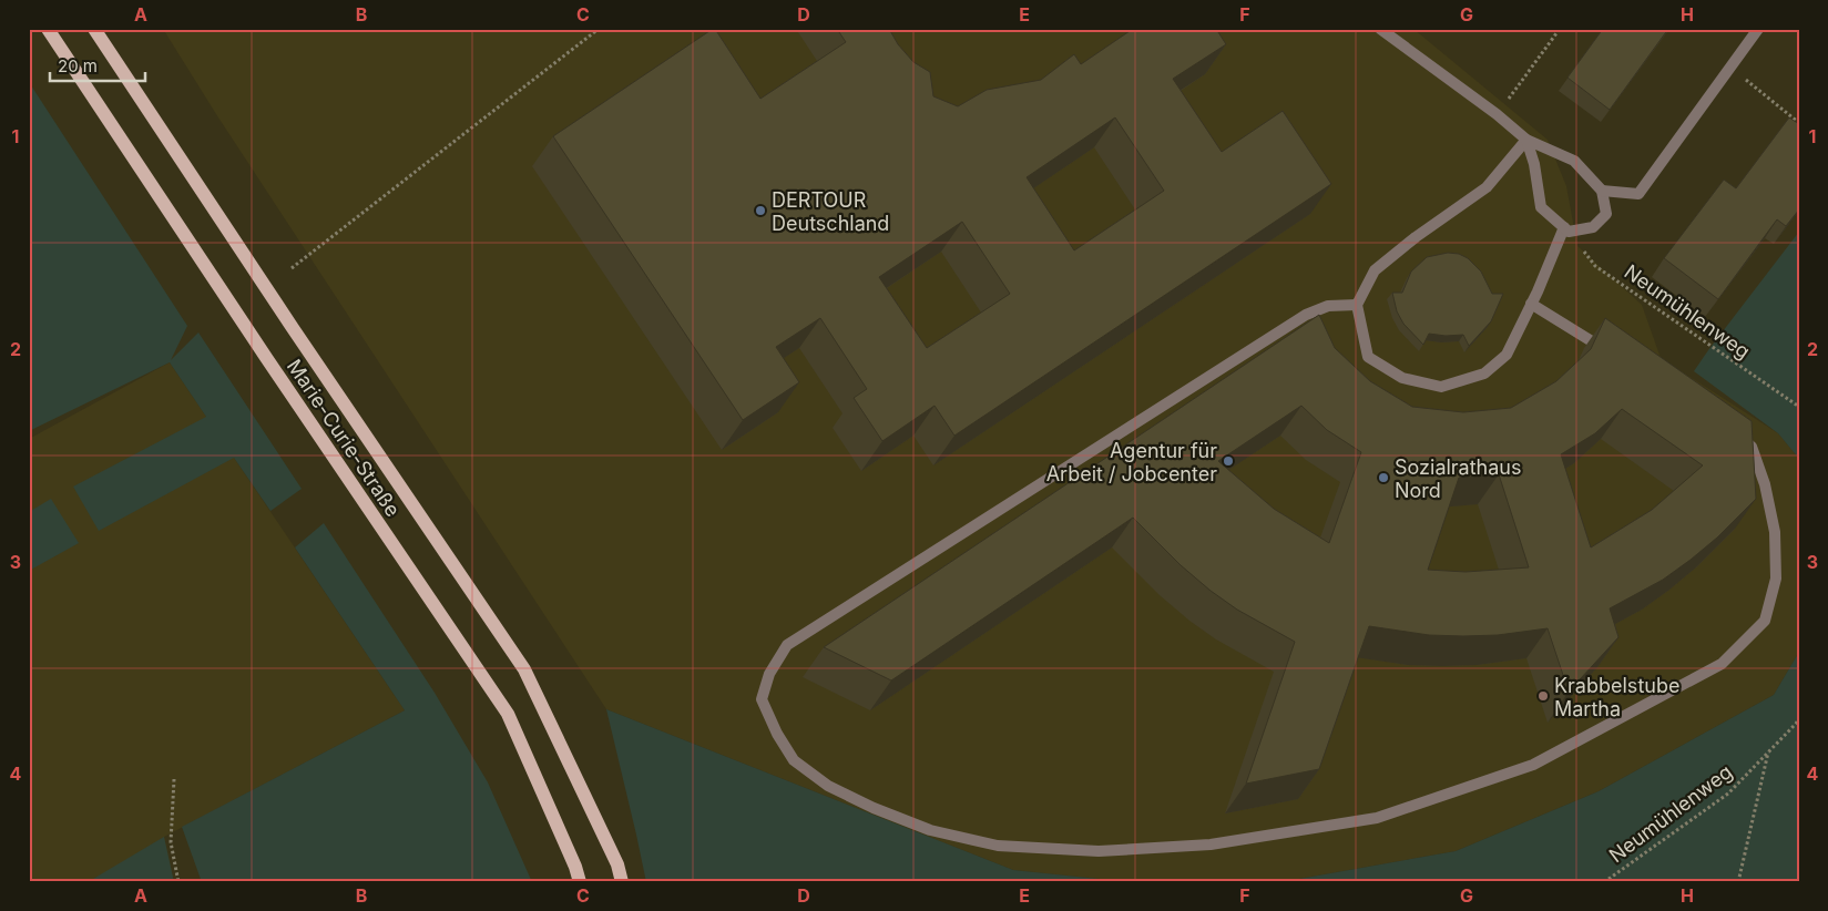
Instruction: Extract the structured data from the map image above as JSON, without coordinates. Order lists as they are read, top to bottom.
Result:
{
  "streets": {
    "main road": ["Marie-Curie-Straße"],
    "path": ["Neumühlenweg"]
  },
  "places": [
    "DERTOUR Deutschland",
    "Agentur für Arbeit / Jobcenter",
    "Sozialrathaus Nord",
    "Krabbelstube Martha"
  ],
  "scale_bar": "20 m",
  "grid": {
    "columns": [
      "A",
      "B",
      "C",
      "D",
      "E",
      "F",
      "G",
      "H"
    ],
    "rows": [
      "1",
      "2",
      "3",
      "4"
    ]
  }
}
